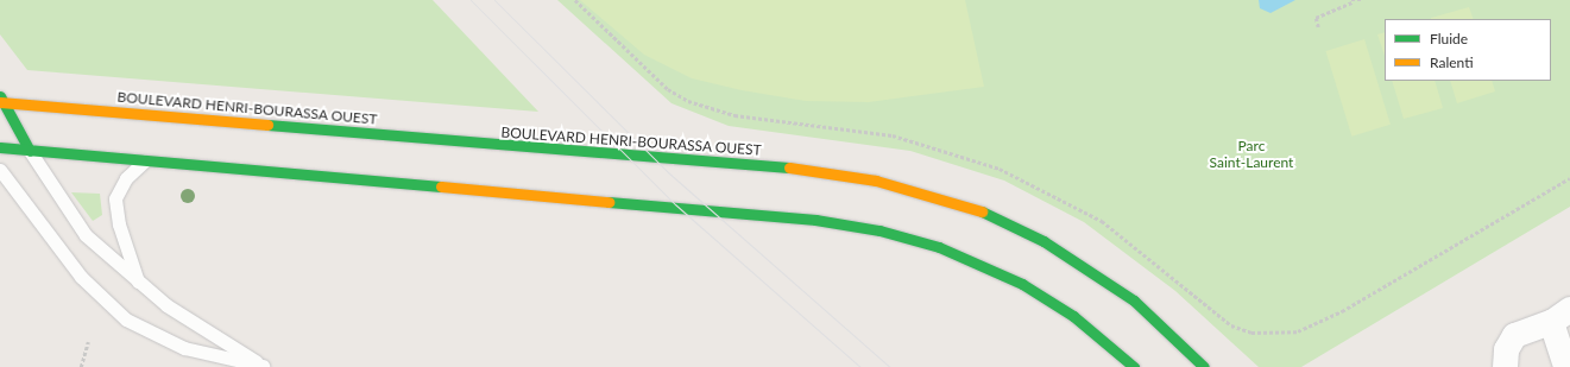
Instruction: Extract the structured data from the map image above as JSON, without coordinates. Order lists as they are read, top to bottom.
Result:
{
  "streets": {
    "main road": ["BOULEVARD HENRI-BOURASSA OUEST"]
  },
  "parks": ["Parc Saint-Laurent"],
  "legend": ["Fluide", "Ralenti"]
}
